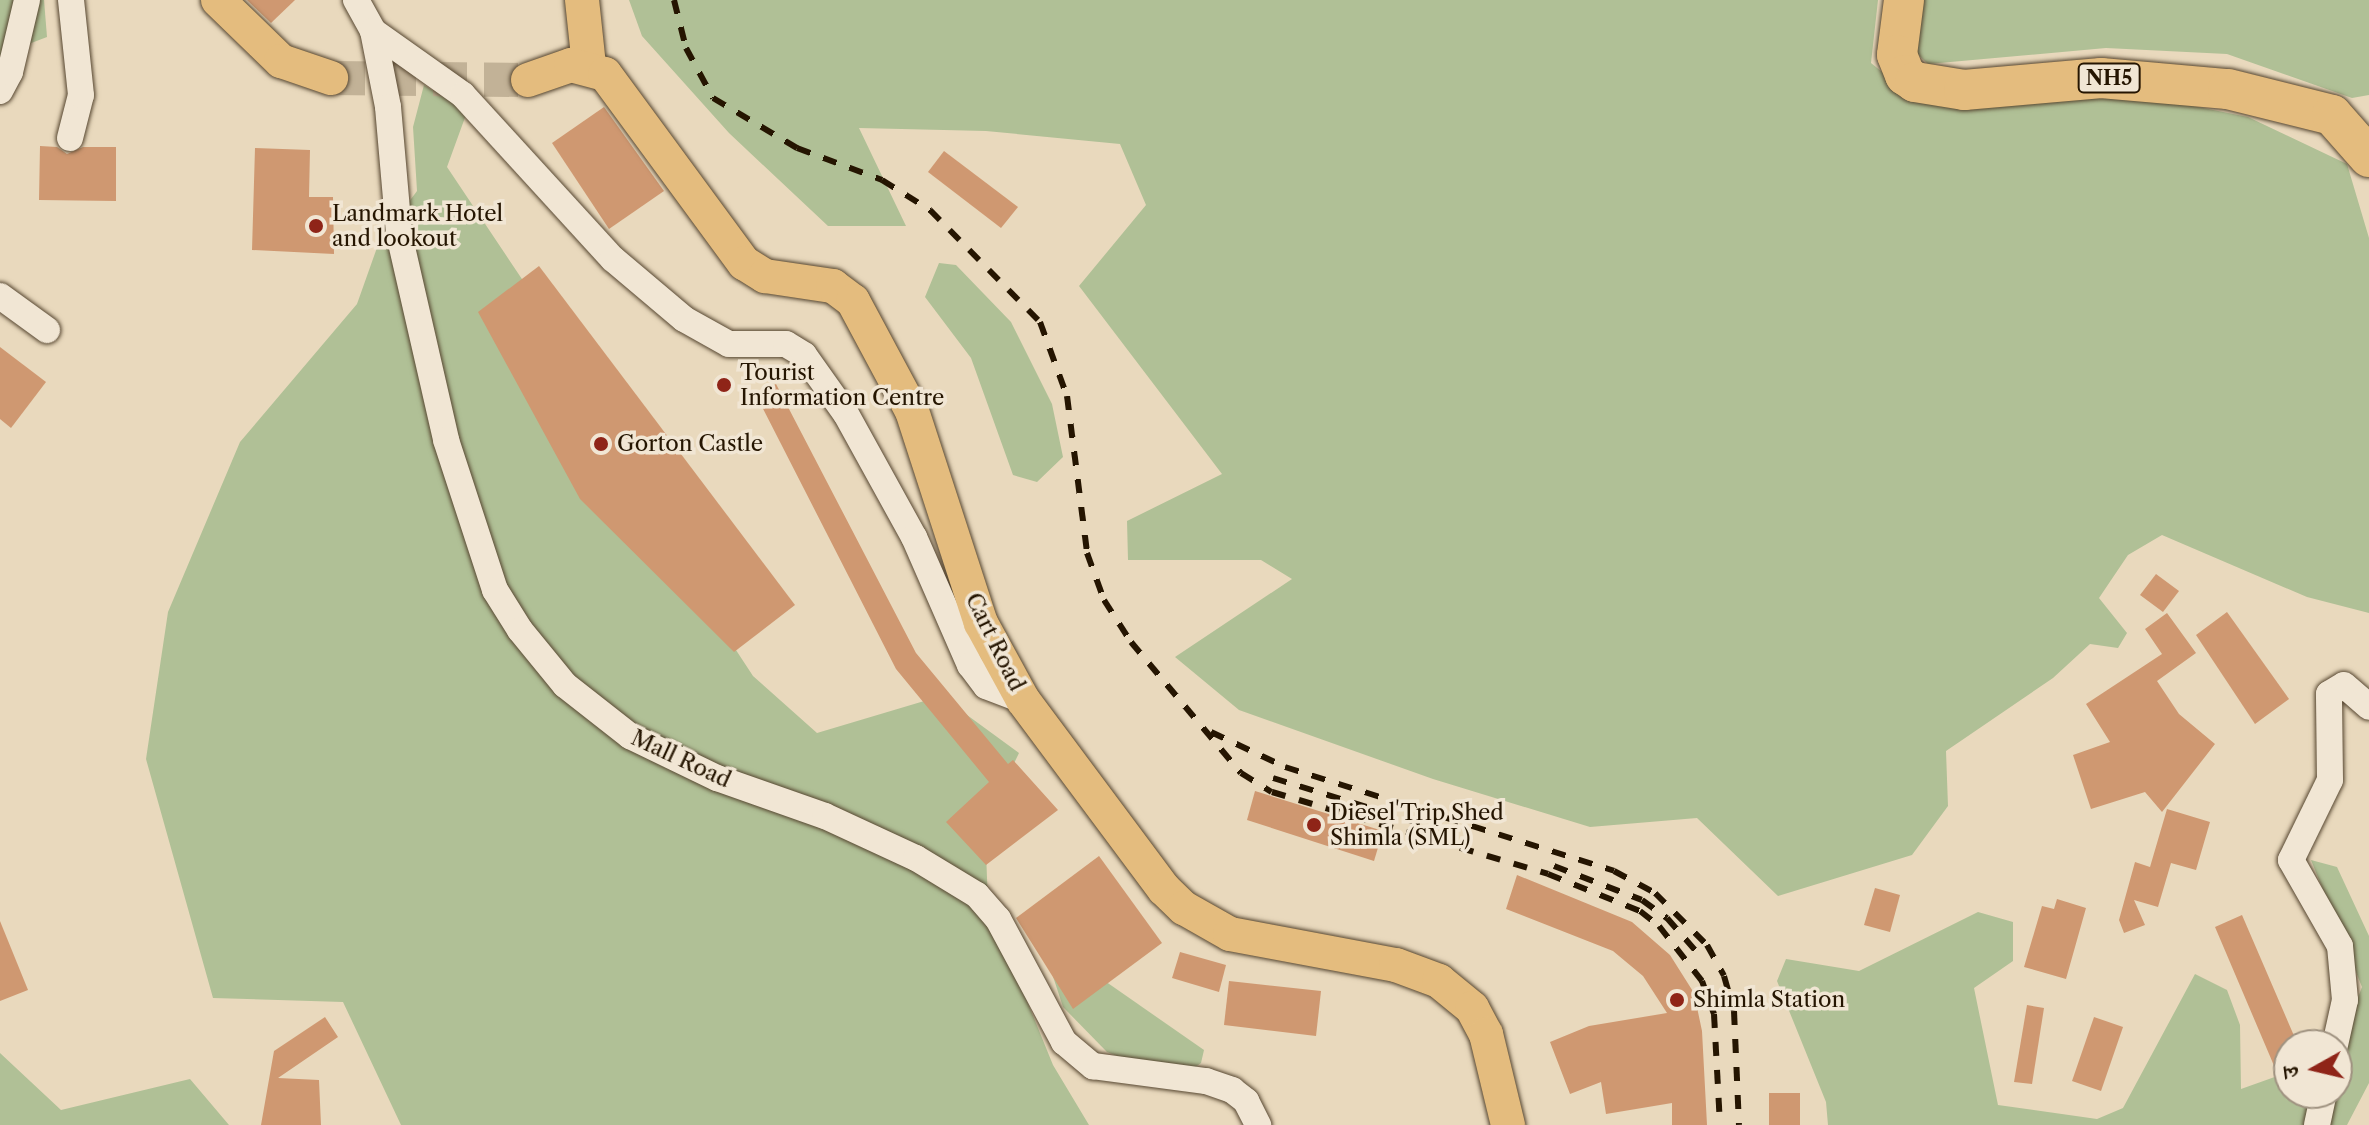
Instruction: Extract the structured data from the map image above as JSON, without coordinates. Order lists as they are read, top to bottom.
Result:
{
  "streets": {
    "highway": ["NH5"],
    "main road": ["Cart Road"],
    "street": ["Mall Road"]
  },
  "places": [
    "Landmark Hotel and lookout",
    "Tourist Information Centre",
    "Gorton Castle",
    "Diesel Trip Shed Shimla (SML)",
    "Shimla Station"
  ],
  "north": "left"
}
